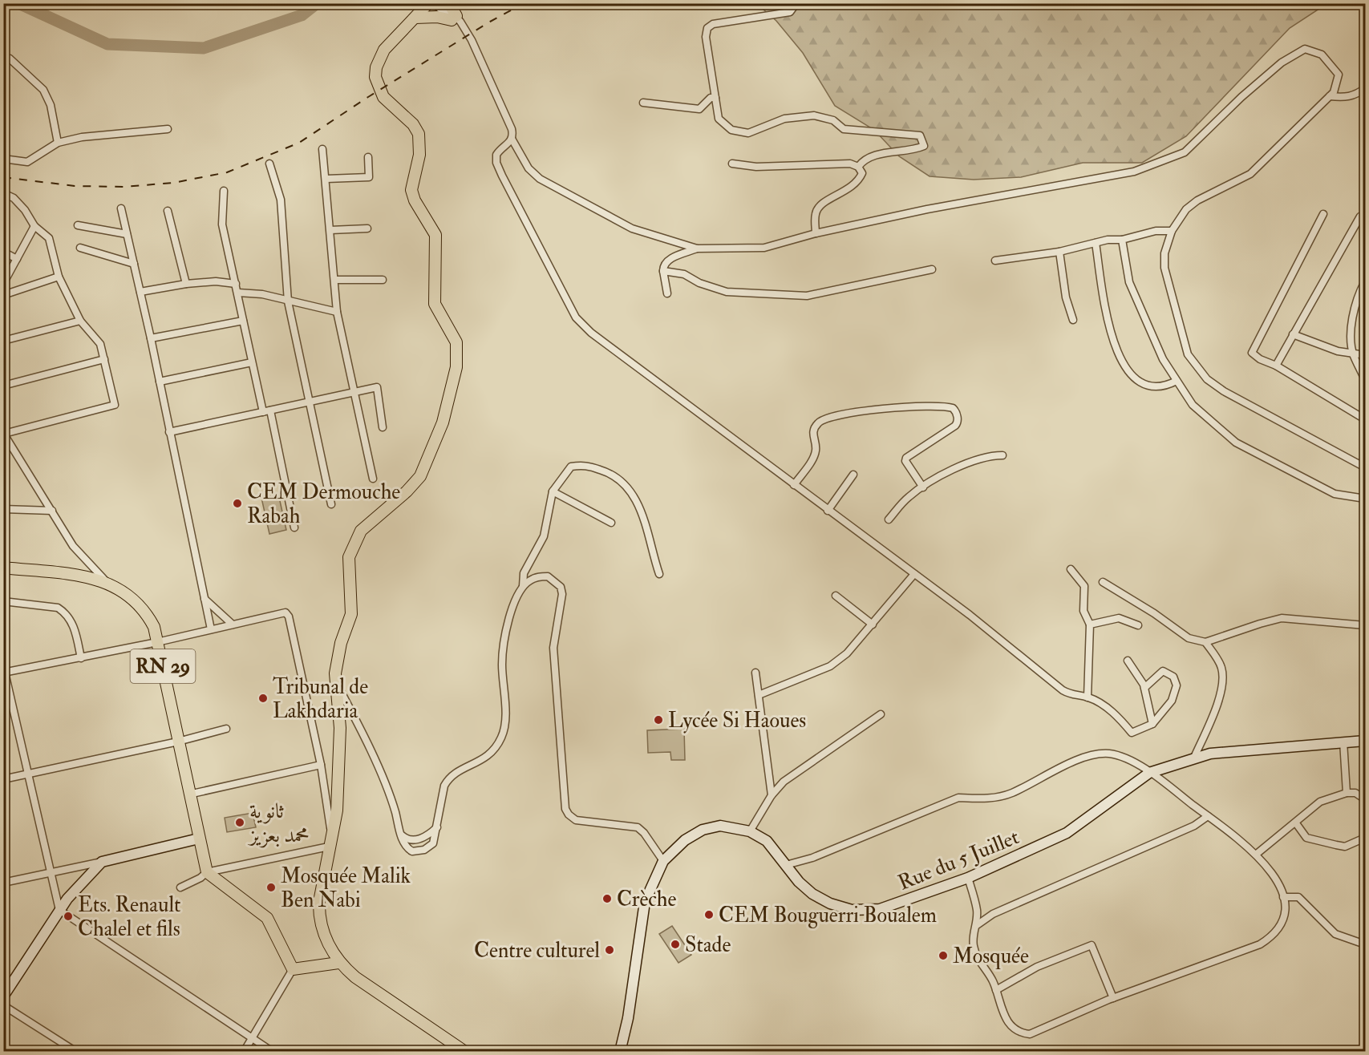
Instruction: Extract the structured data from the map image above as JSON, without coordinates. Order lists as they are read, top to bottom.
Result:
{
  "streets": {
    "main road": ["RN 29"],
    "street": ["Rue du 5 Juillet"]
  },
  "places": [
    "CEM Dermouche Rabah",
    "Tribunal de Lakhdaria",
    "Lycée Si Haoues",
    "ثانوية محمد بعزيز",
    "Mosquée Malik Ben Nabi",
    "Crèche",
    "CEM Bouguerri Boualem",
    "Ets. Renault Chalel et fils",
    "Stade",
    "Centre culturel",
    "Mosquée"
  ]
}
